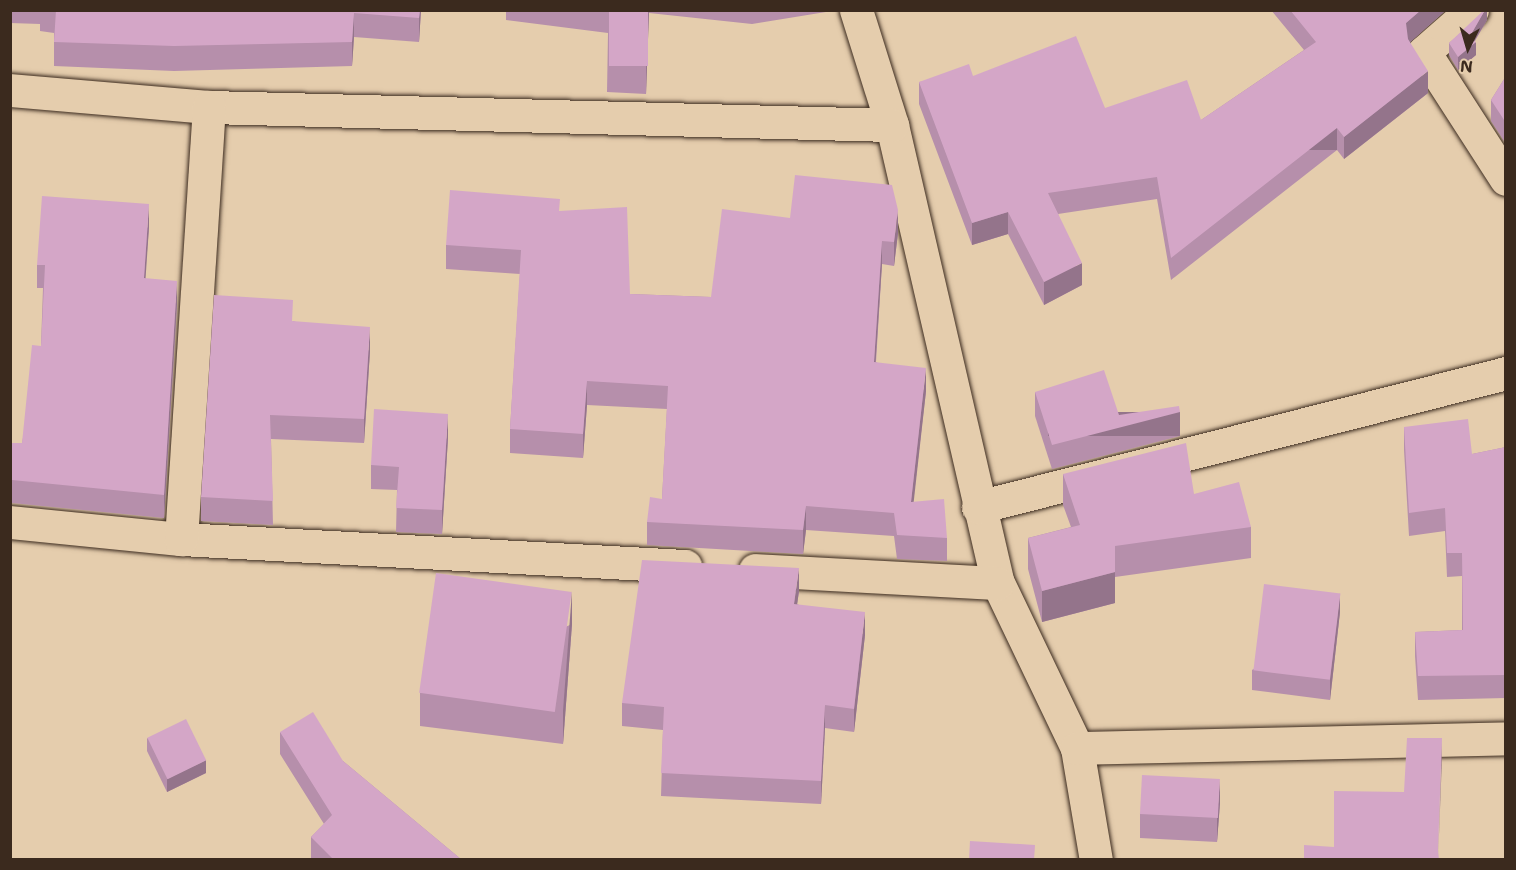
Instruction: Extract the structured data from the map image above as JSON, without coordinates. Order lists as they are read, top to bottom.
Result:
{
  "north": "bottom"
}
